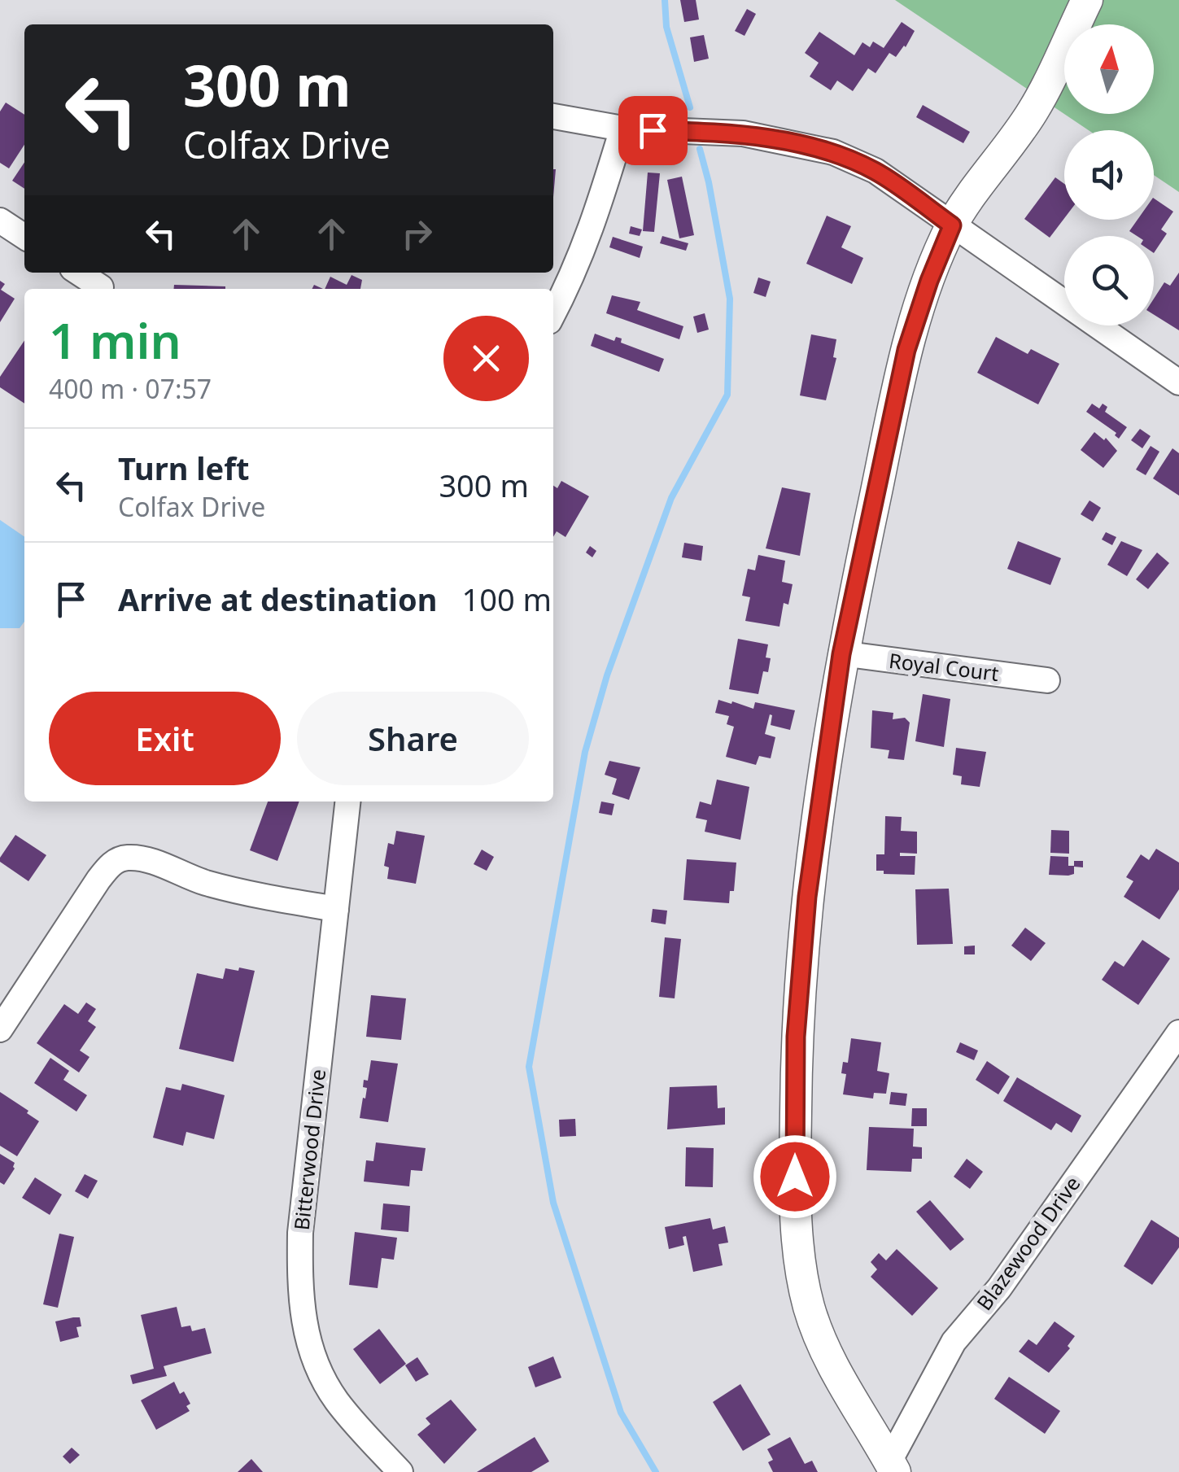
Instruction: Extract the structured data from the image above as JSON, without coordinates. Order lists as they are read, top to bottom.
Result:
{
  "streets": {
    "street": ["Royal Court", "Bitterwood Drive", "Blazewood Drive"]
  },
  "north": "top",
  "page": {
    "turn": ["300 m", "Colfax Drive"],
    "heading": ["1 min", "400 m · 07:57"],
    "list": [
      {
        "name": "Turn left",
        "note": "Colfax Drive",
        "value": "300 m"
      },
      {
        "name": "Arrive at destination",
        "value": "100 m"
      }
    ],
    "buttons": ["Exit", "Share"]
  }
}
